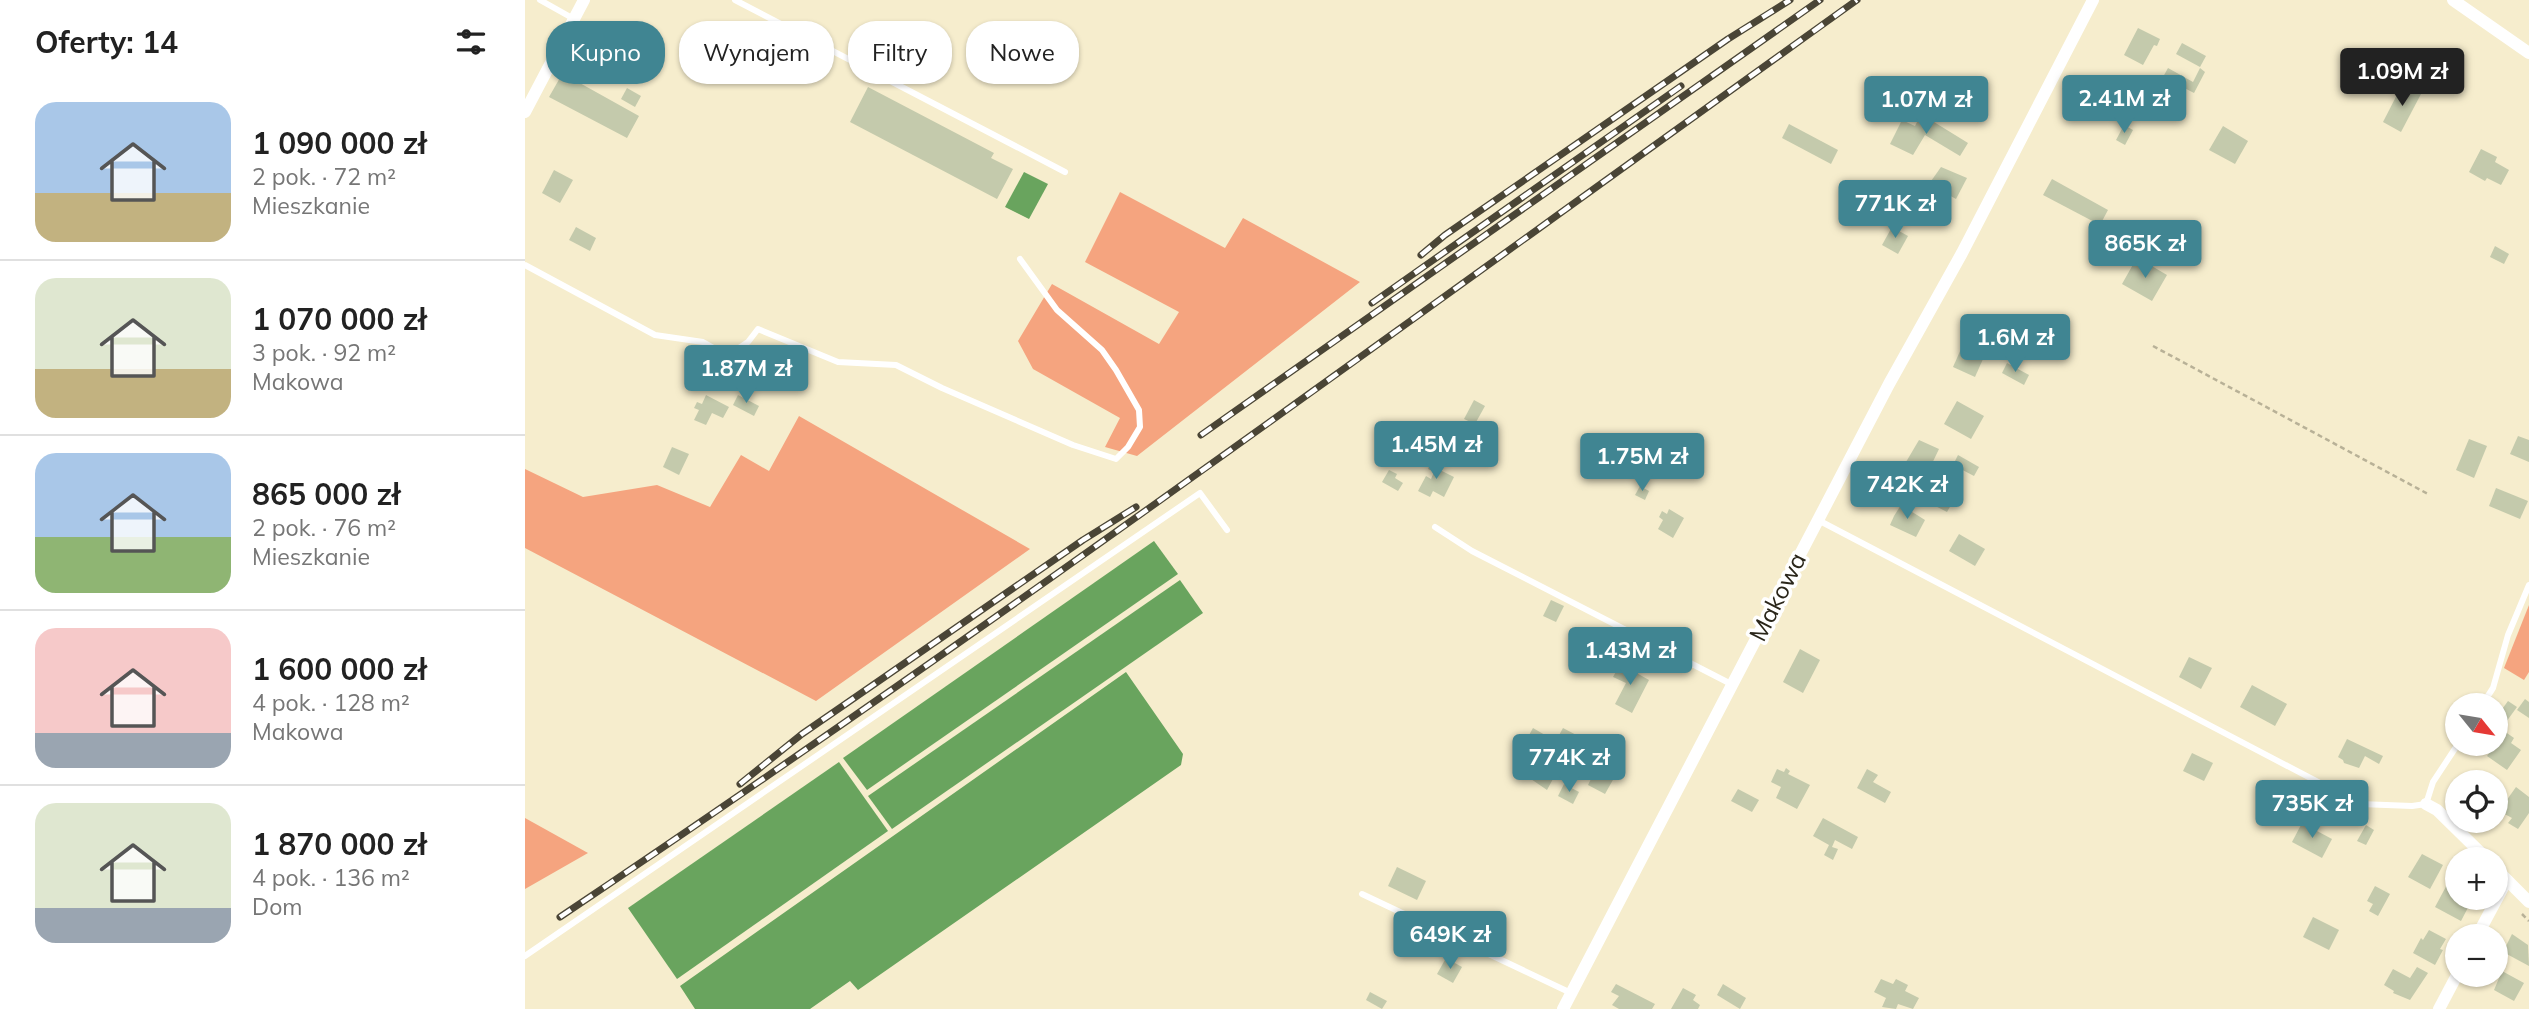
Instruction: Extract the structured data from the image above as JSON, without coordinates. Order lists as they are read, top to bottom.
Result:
{
  "streets": {
    "street": ["Makowa"]
  },
  "north": "bottom right",
  "page": {
    "heading": "Oferty: 14",
    "chip": [
      "Kupno",
      "Wynajem",
      "Filtry",
      "Nowe"
    ],
    "price": [
      "1.09M zł",
      "2.41M zł",
      "1.07M zł",
      "771K zł",
      "865K zł",
      "1.6M zł",
      "1.87M zł",
      "1.45M zł",
      "1.75M zł",
      "742K zł",
      "1.43M zł",
      "774K zł",
      "735K zł",
      "649K zł"
    ],
    "list": [
      {
        "name": "1 090 000 zł",
        "note": "2 pok. · 72 m² · Mieszkanie"
      },
      {
        "name": "1 070 000 zł",
        "note": "3 pok. · 92 m² · Makowa"
      },
      {
        "name": "865 000 zł",
        "note": "2 pok. · 76 m² · Mieszkanie"
      },
      {
        "name": "1 600 000 zł",
        "note": "4 pok. · 128 m² · Makowa"
      },
      {
        "name": "1 870 000 zł",
        "note": "4 pok. · 136 m² · Dom"
      }
    ],
    "map_buttons": ["+", "−"]
  }
}
